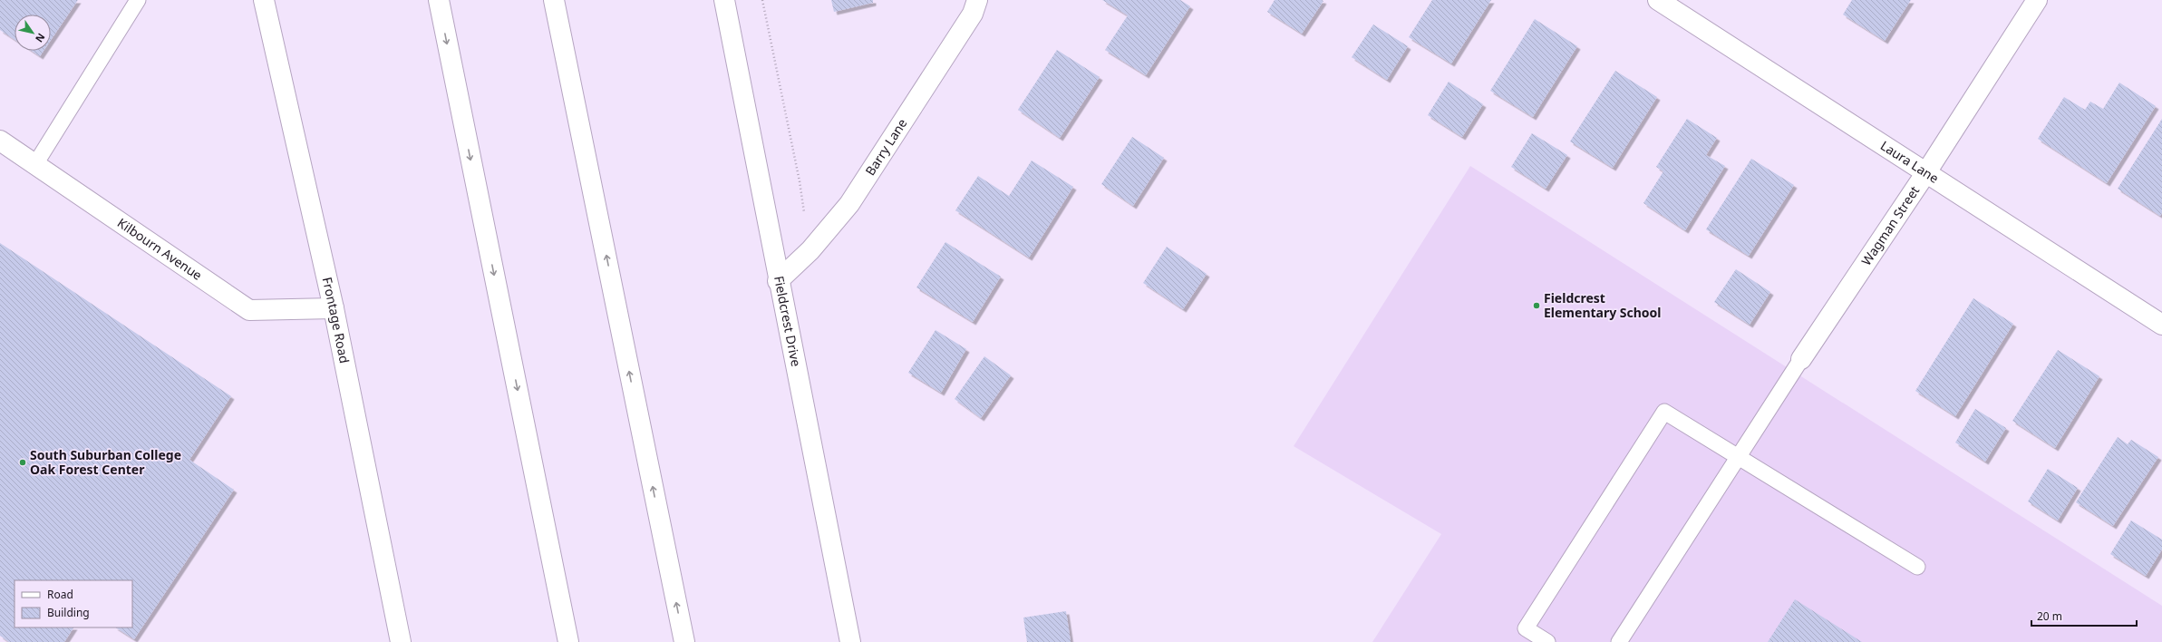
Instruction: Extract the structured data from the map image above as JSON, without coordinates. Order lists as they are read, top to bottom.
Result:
{
  "streets": {
    "main road": [
      "Barry Lane",
      "Laura Lane",
      "Wagman Street",
      "Kilbourn Avenue",
      "Frontage Road",
      "Fieldcrest Drive"
    ]
  },
  "crossings": [
    ["Barry Lane", "Fieldcrest Drive"],
    ["Laura Lane", "Wagman Street"],
    ["Kilbourn Avenue", "Frontage Road"]
  ],
  "places": ["Fieldcrest Elementary School", "South Suburban College Oak Forest Center"],
  "legend": ["Road", "Building"],
  "scale_bar": "20 m",
  "north": "bottom right"
}
